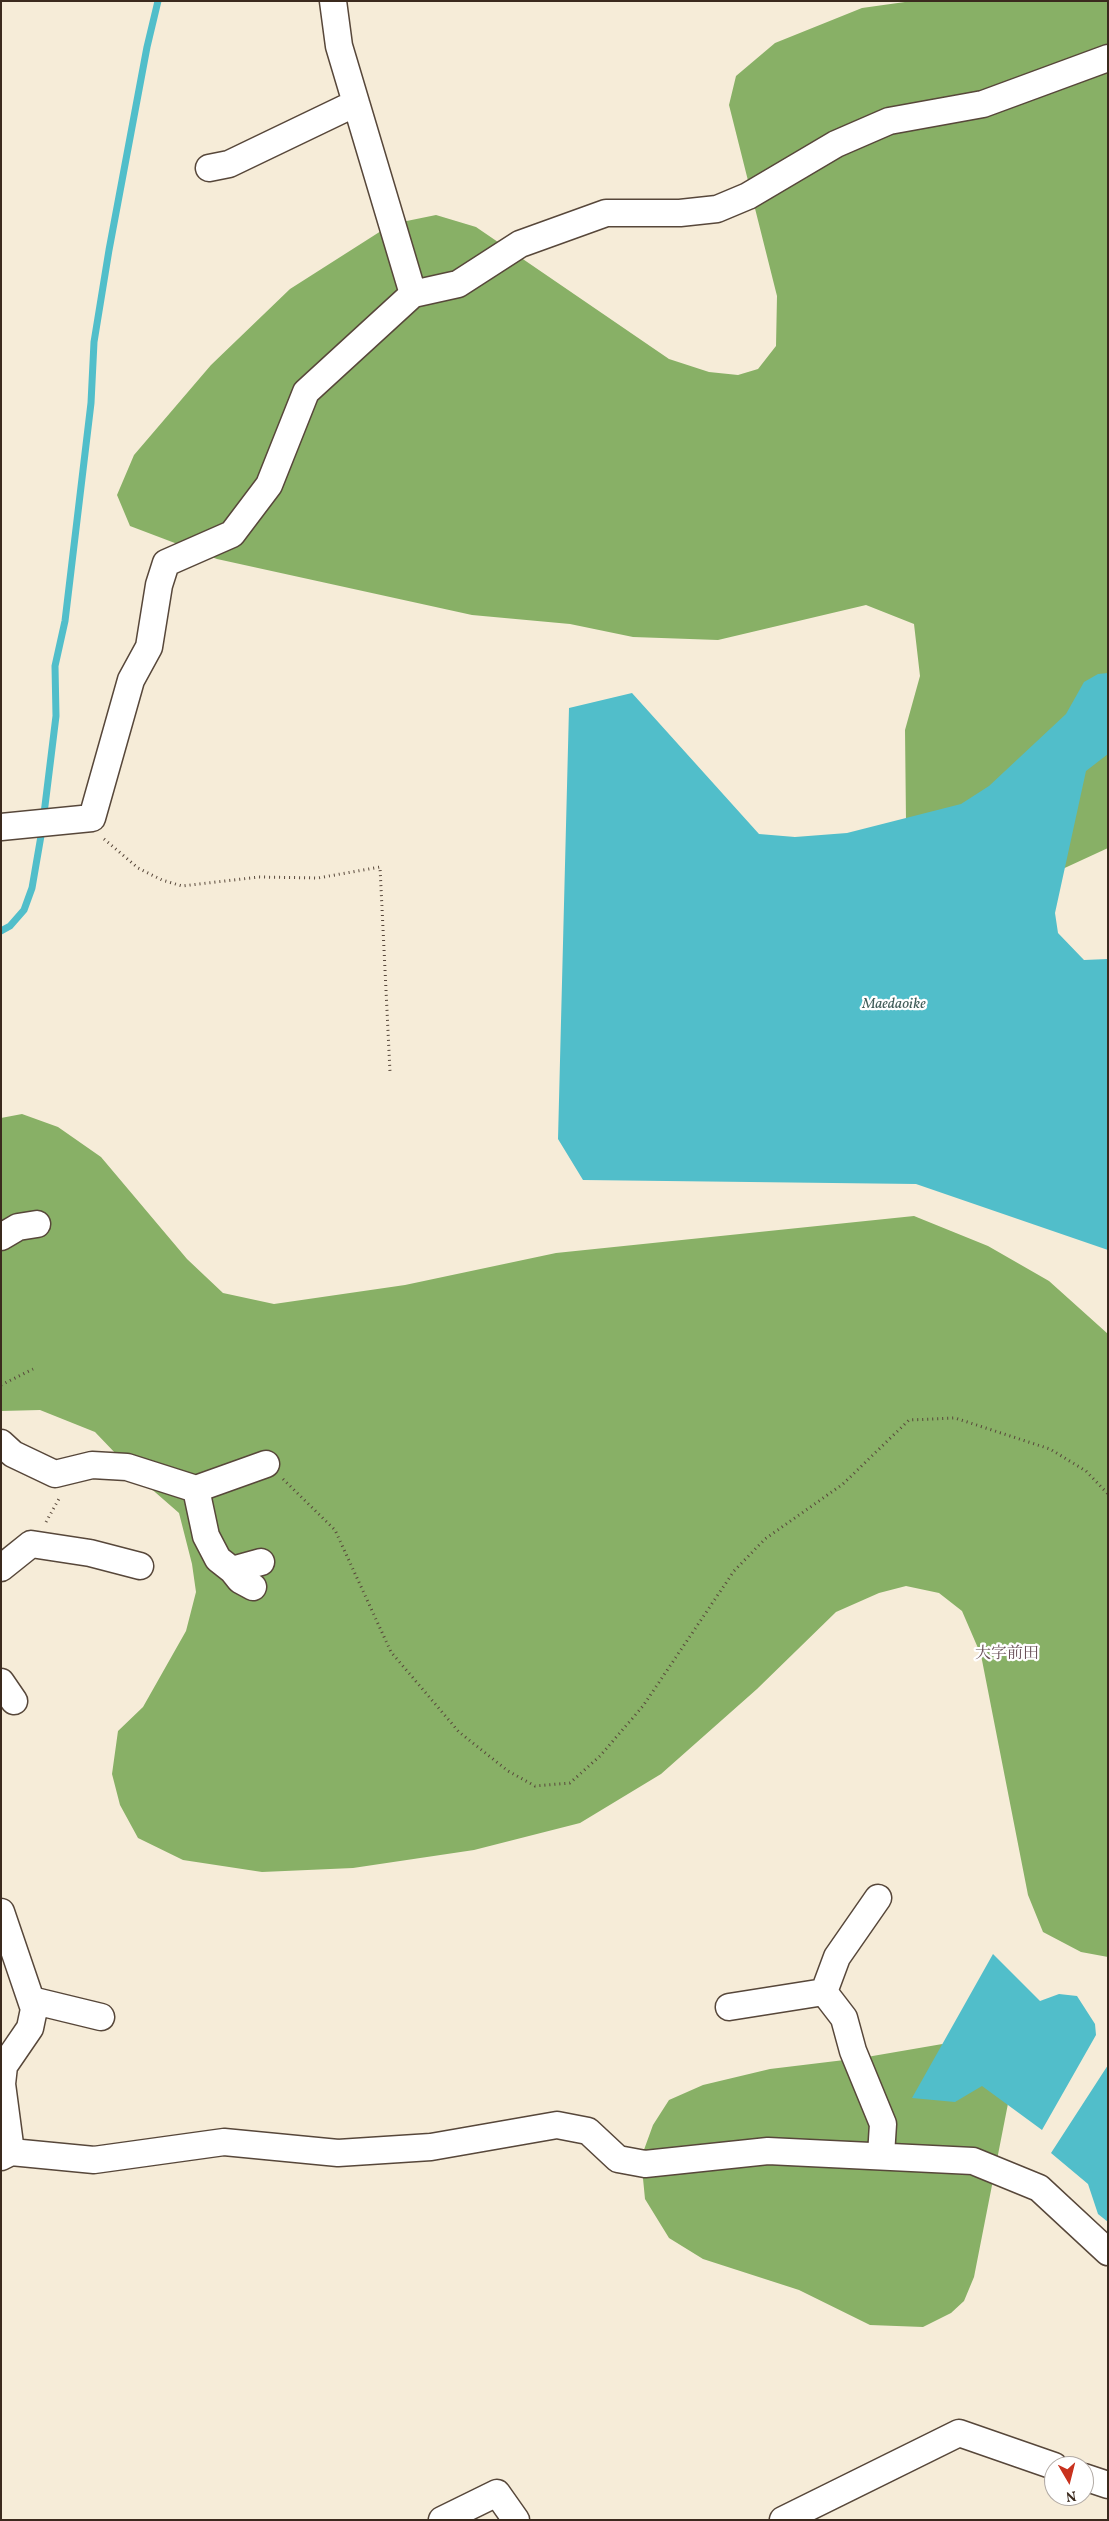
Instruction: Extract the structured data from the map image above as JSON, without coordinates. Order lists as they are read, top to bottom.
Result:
{
  "districts": ["大字前田"],
  "water": ["Maedaoike"],
  "north": "bottom"
}
